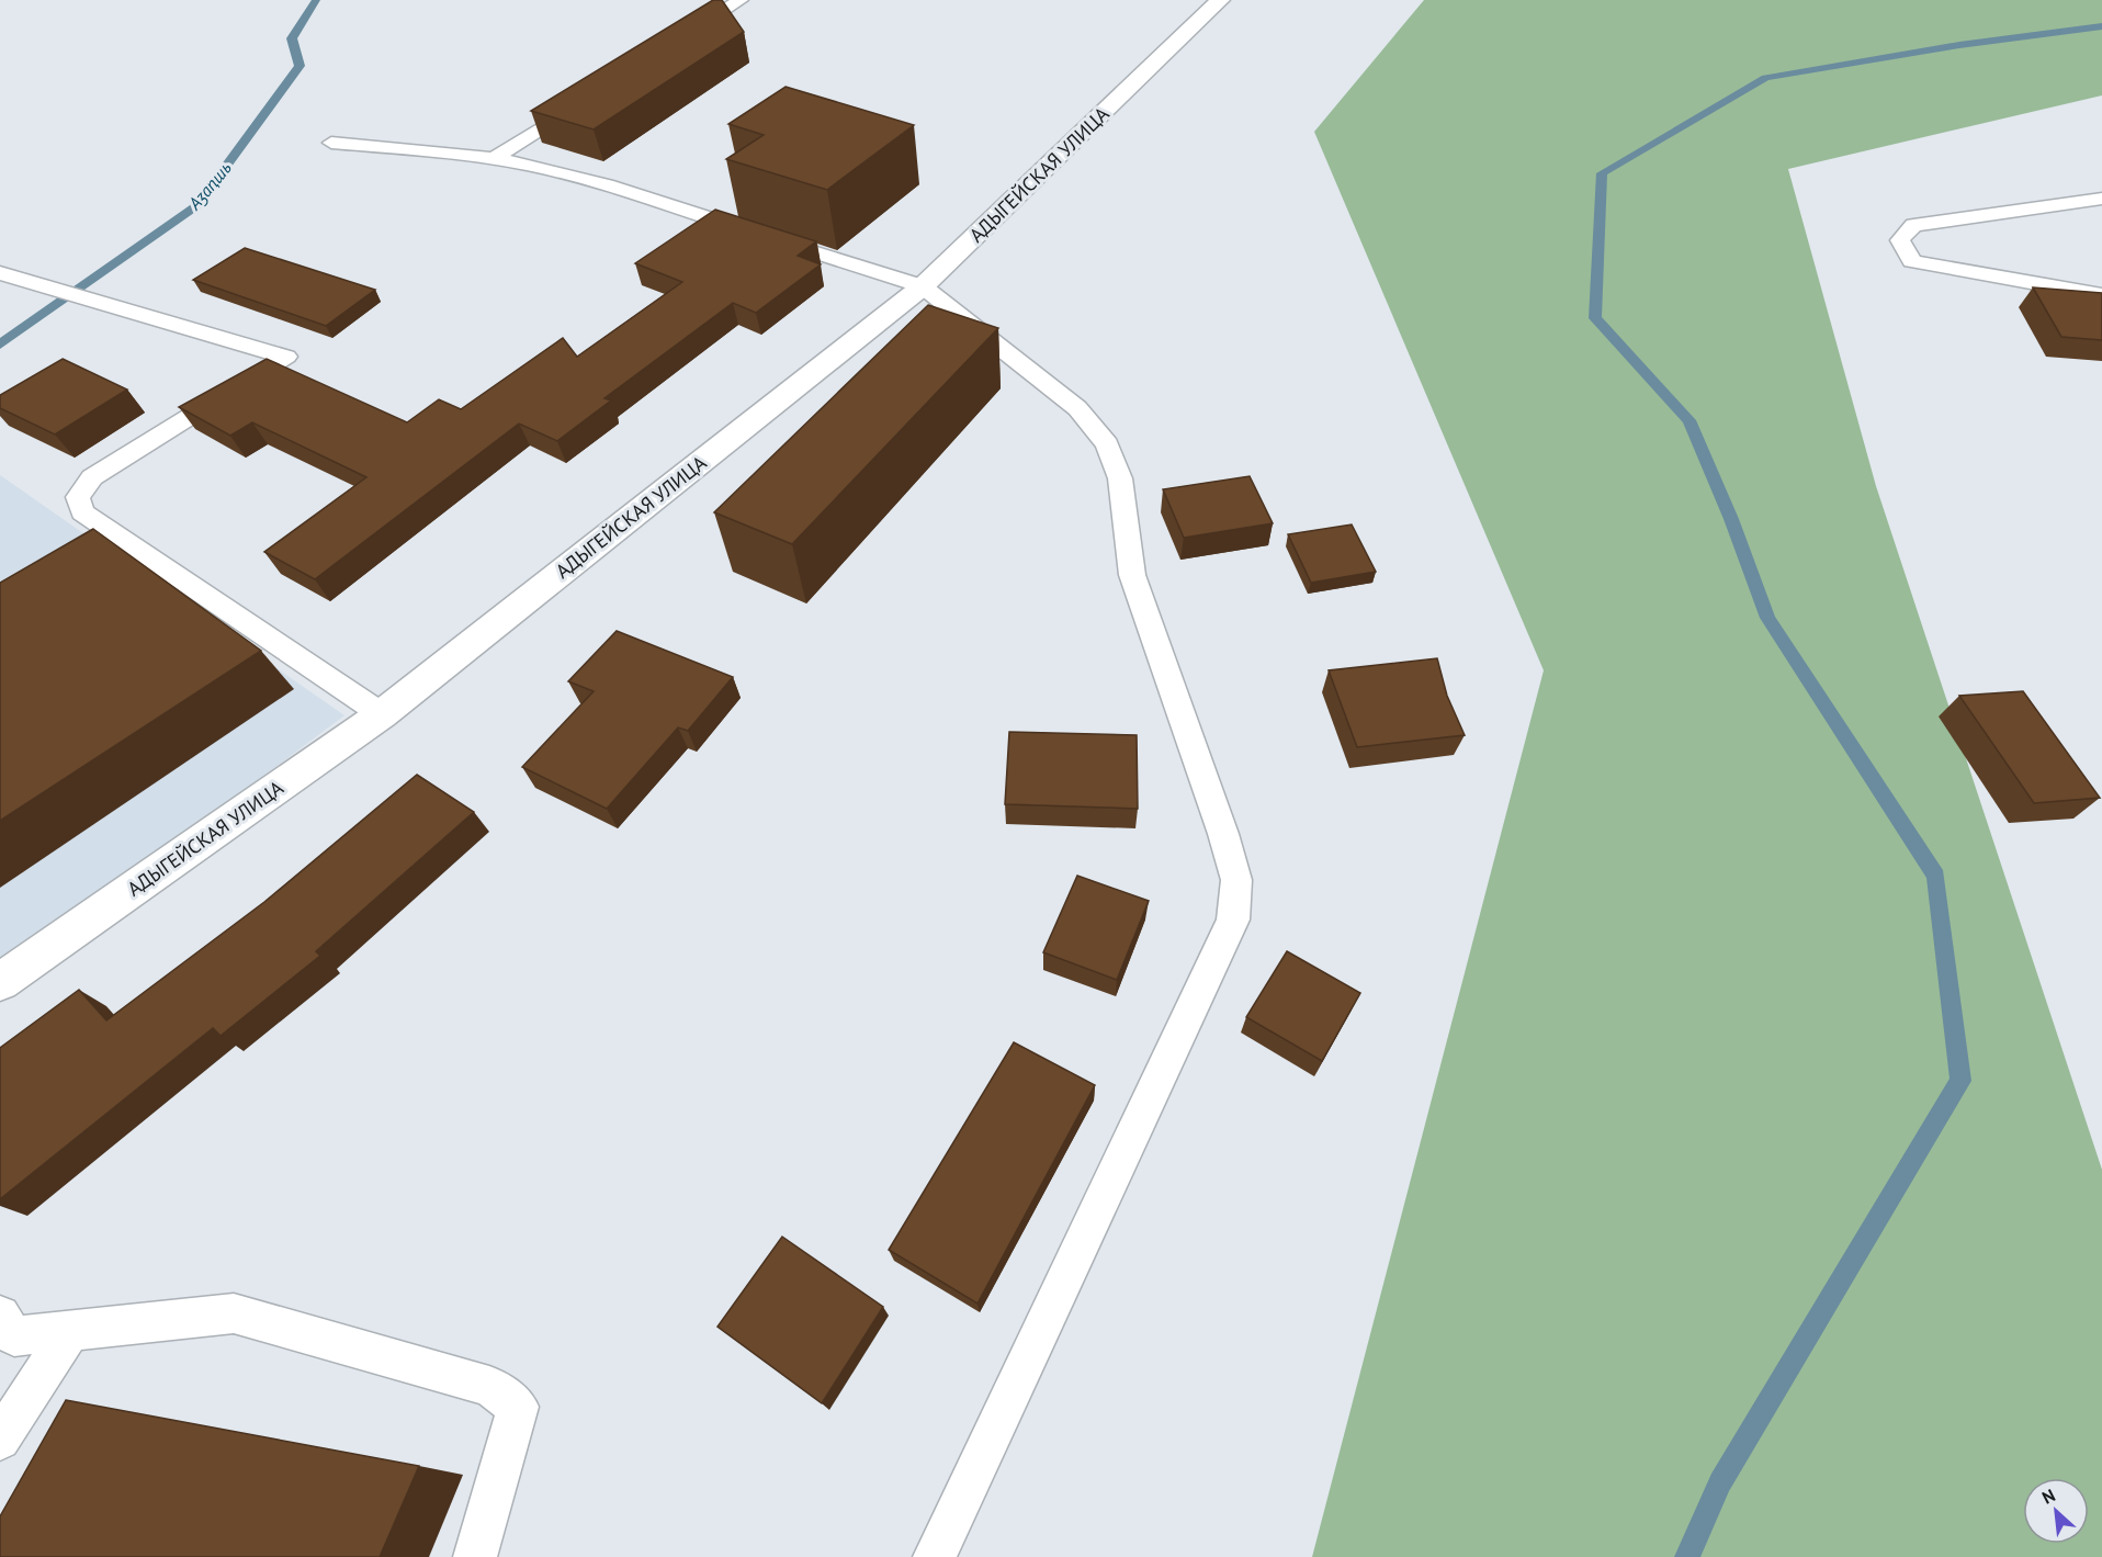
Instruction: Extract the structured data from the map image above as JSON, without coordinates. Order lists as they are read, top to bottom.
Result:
{
  "streets": {
    "street": ["АДЫГЕЙСКАЯ УЛИЦА"]
  },
  "water": ["Аӡаԥшь"],
  "north": "top left"
}
